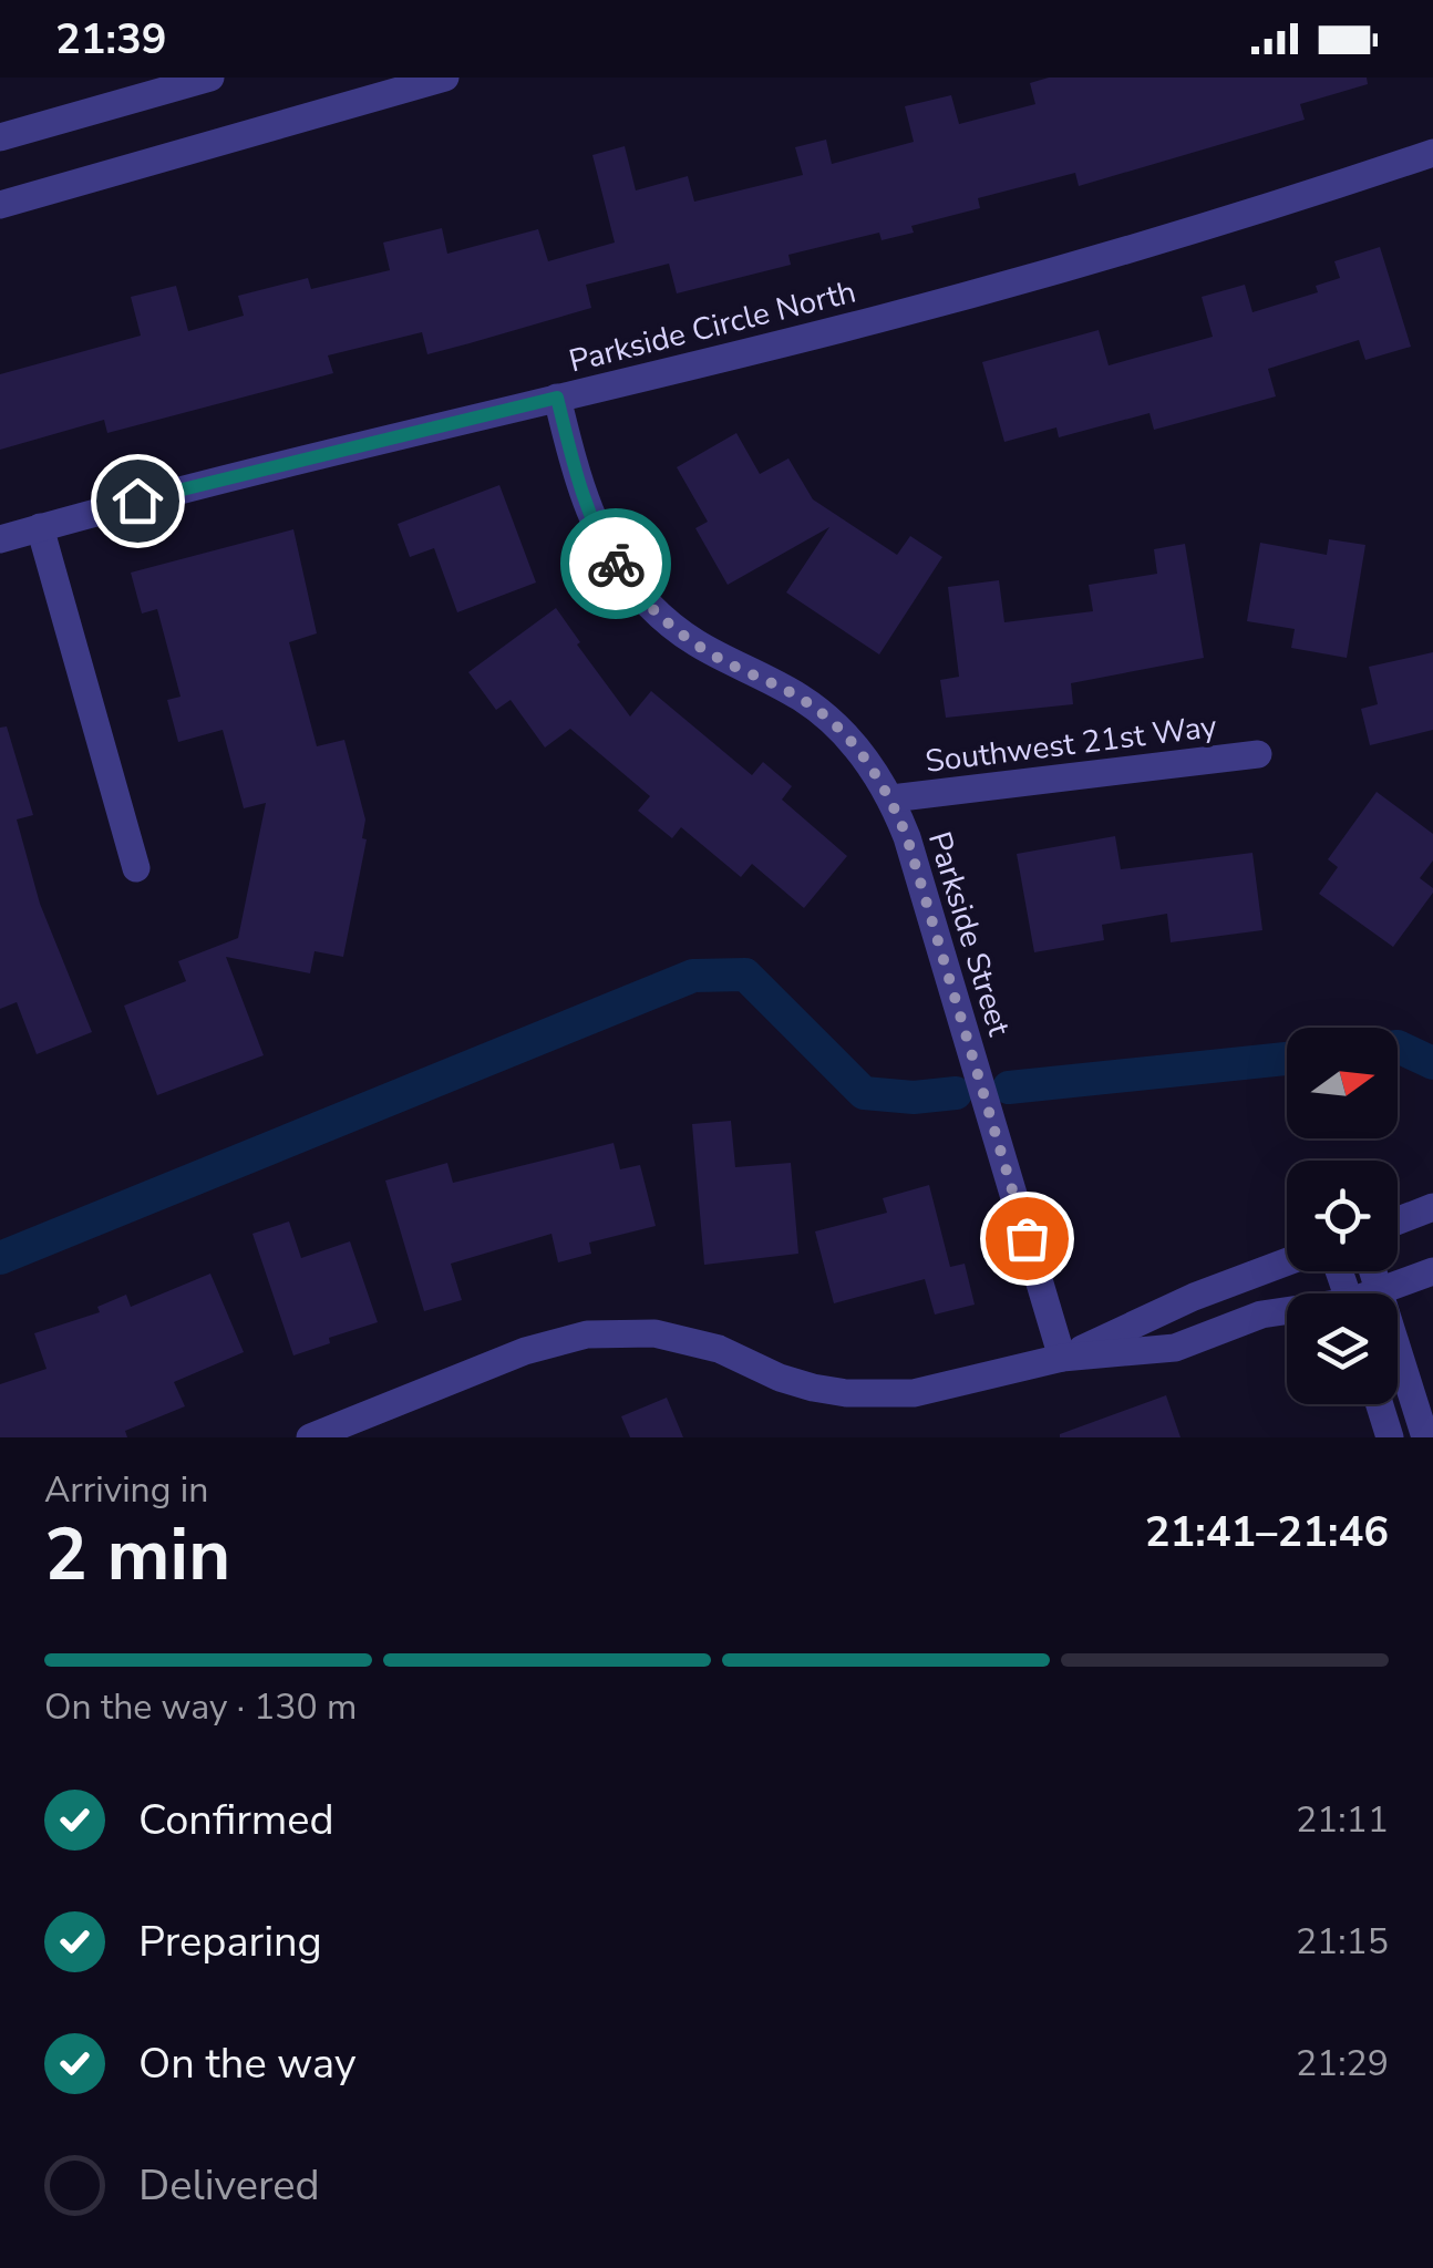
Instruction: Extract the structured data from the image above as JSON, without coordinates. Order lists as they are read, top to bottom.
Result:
{
  "streets": {
    "street": ["Parkside Circle North", "Southwest 21st Way", "Parkside Street"]
  },
  "crossings": [
    ["Parkside Circle North", "Parkside Street"],
    ["Southwest 21st Way", "Parkside Street"]
  ],
  "north": "right",
  "page": {
    "status": "21:39",
    "heading": ["2 min", "Arriving in", "21:41–21:46"],
    "bar": "On the way · 130 m",
    "list": [
      ["Confirmed", "21:11"],
      ["Preparing", "21:15"],
      ["On the way", "21:29"],
      "Delivered"
    ]
  }
}
